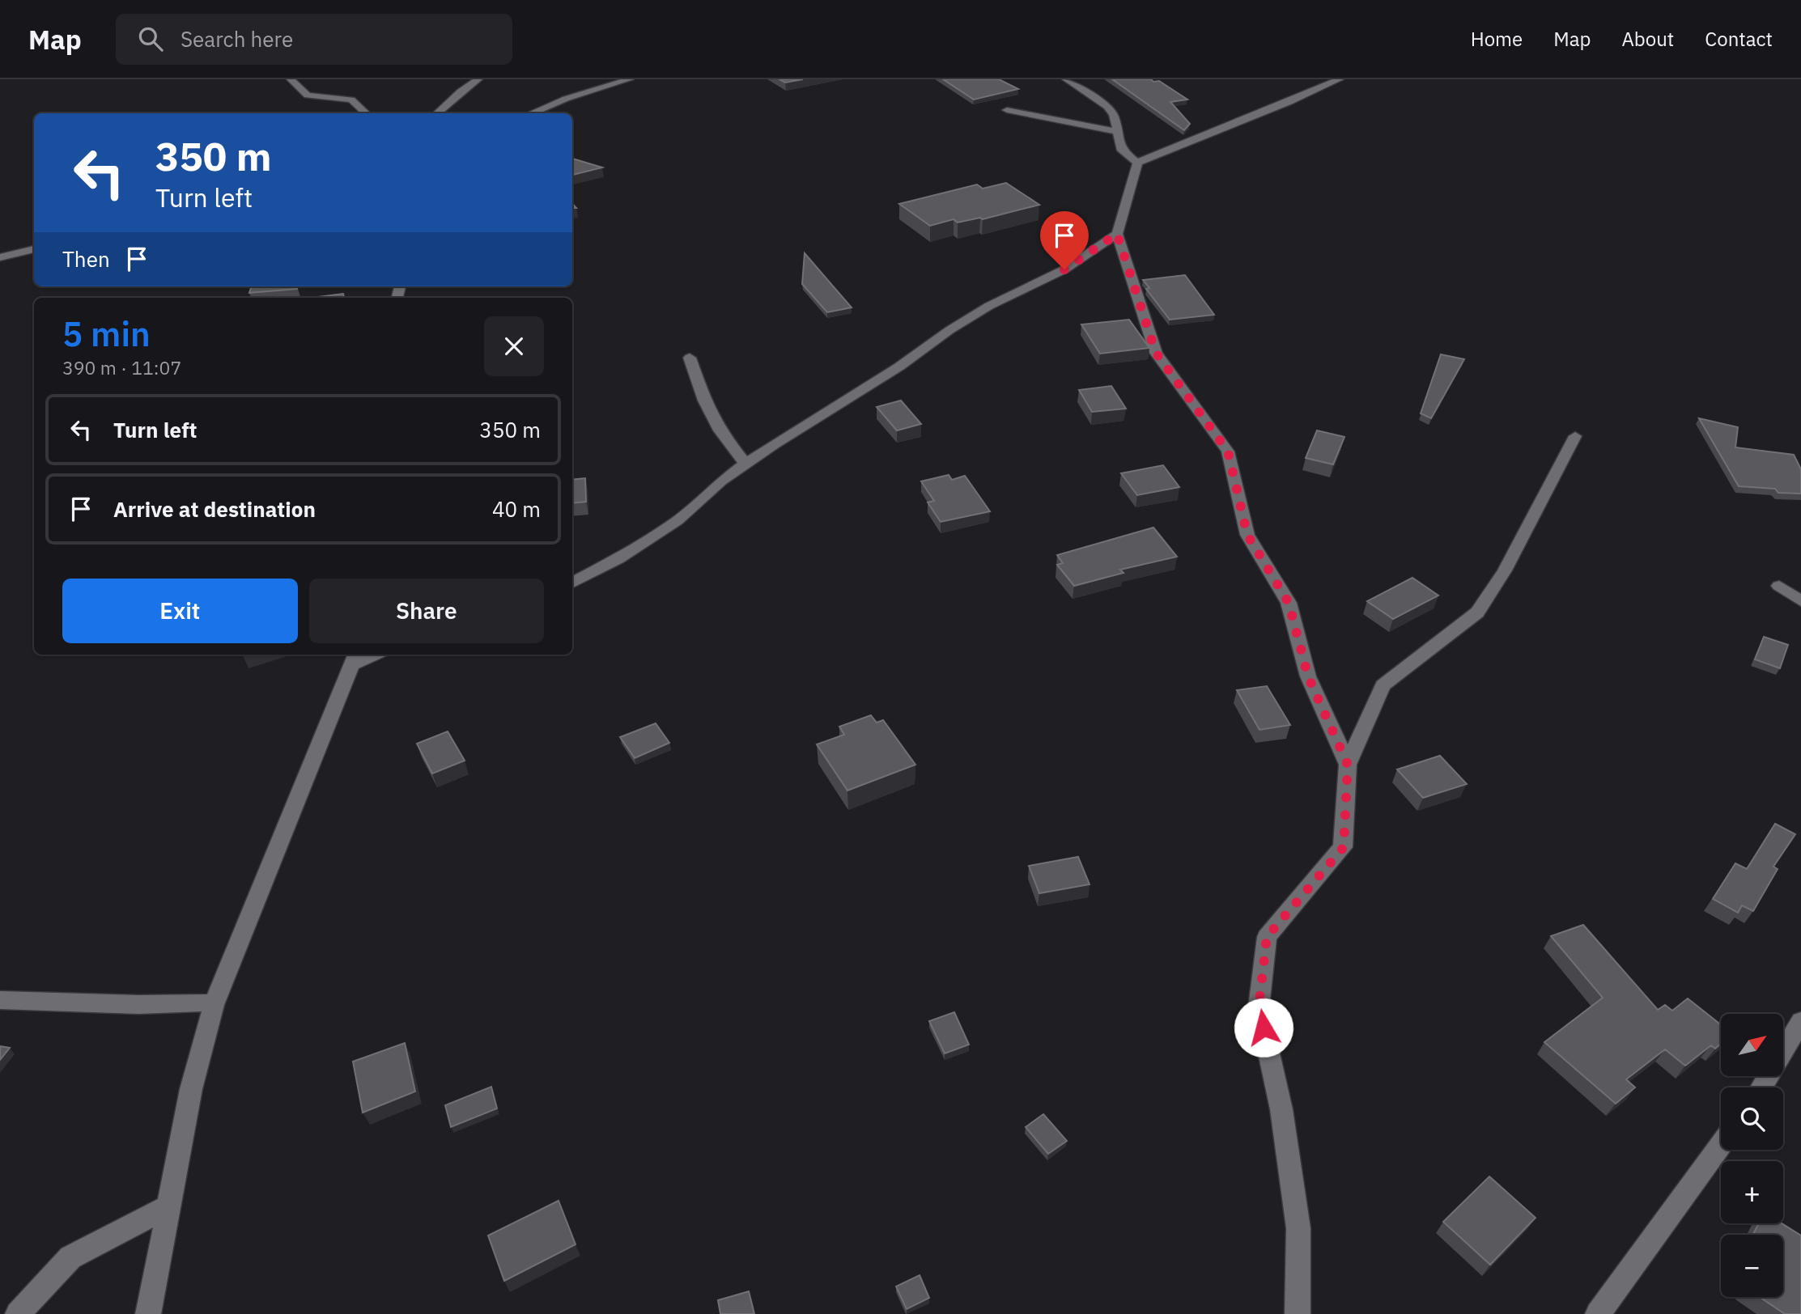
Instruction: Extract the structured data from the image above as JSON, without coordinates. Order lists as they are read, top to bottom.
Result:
{
  "north": "top right",
  "page": {
    "header": "Map",
    "search": "Search here",
    "nav": [
      "Home",
      "Map",
      "About",
      "Contact"
    ],
    "turn": ["350 m", "Turn left"],
    "then": "Then",
    "heading": ["5 min", "390 m · 11:07"],
    "list": [
      {
        "name": "Turn left",
        "value": "350 m"
      },
      {
        "name": "Arrive at destination",
        "value": "40 m"
      }
    ],
    "buttons": ["Exit", "Share"],
    "map_buttons": ["+", "−"]
  }
}
